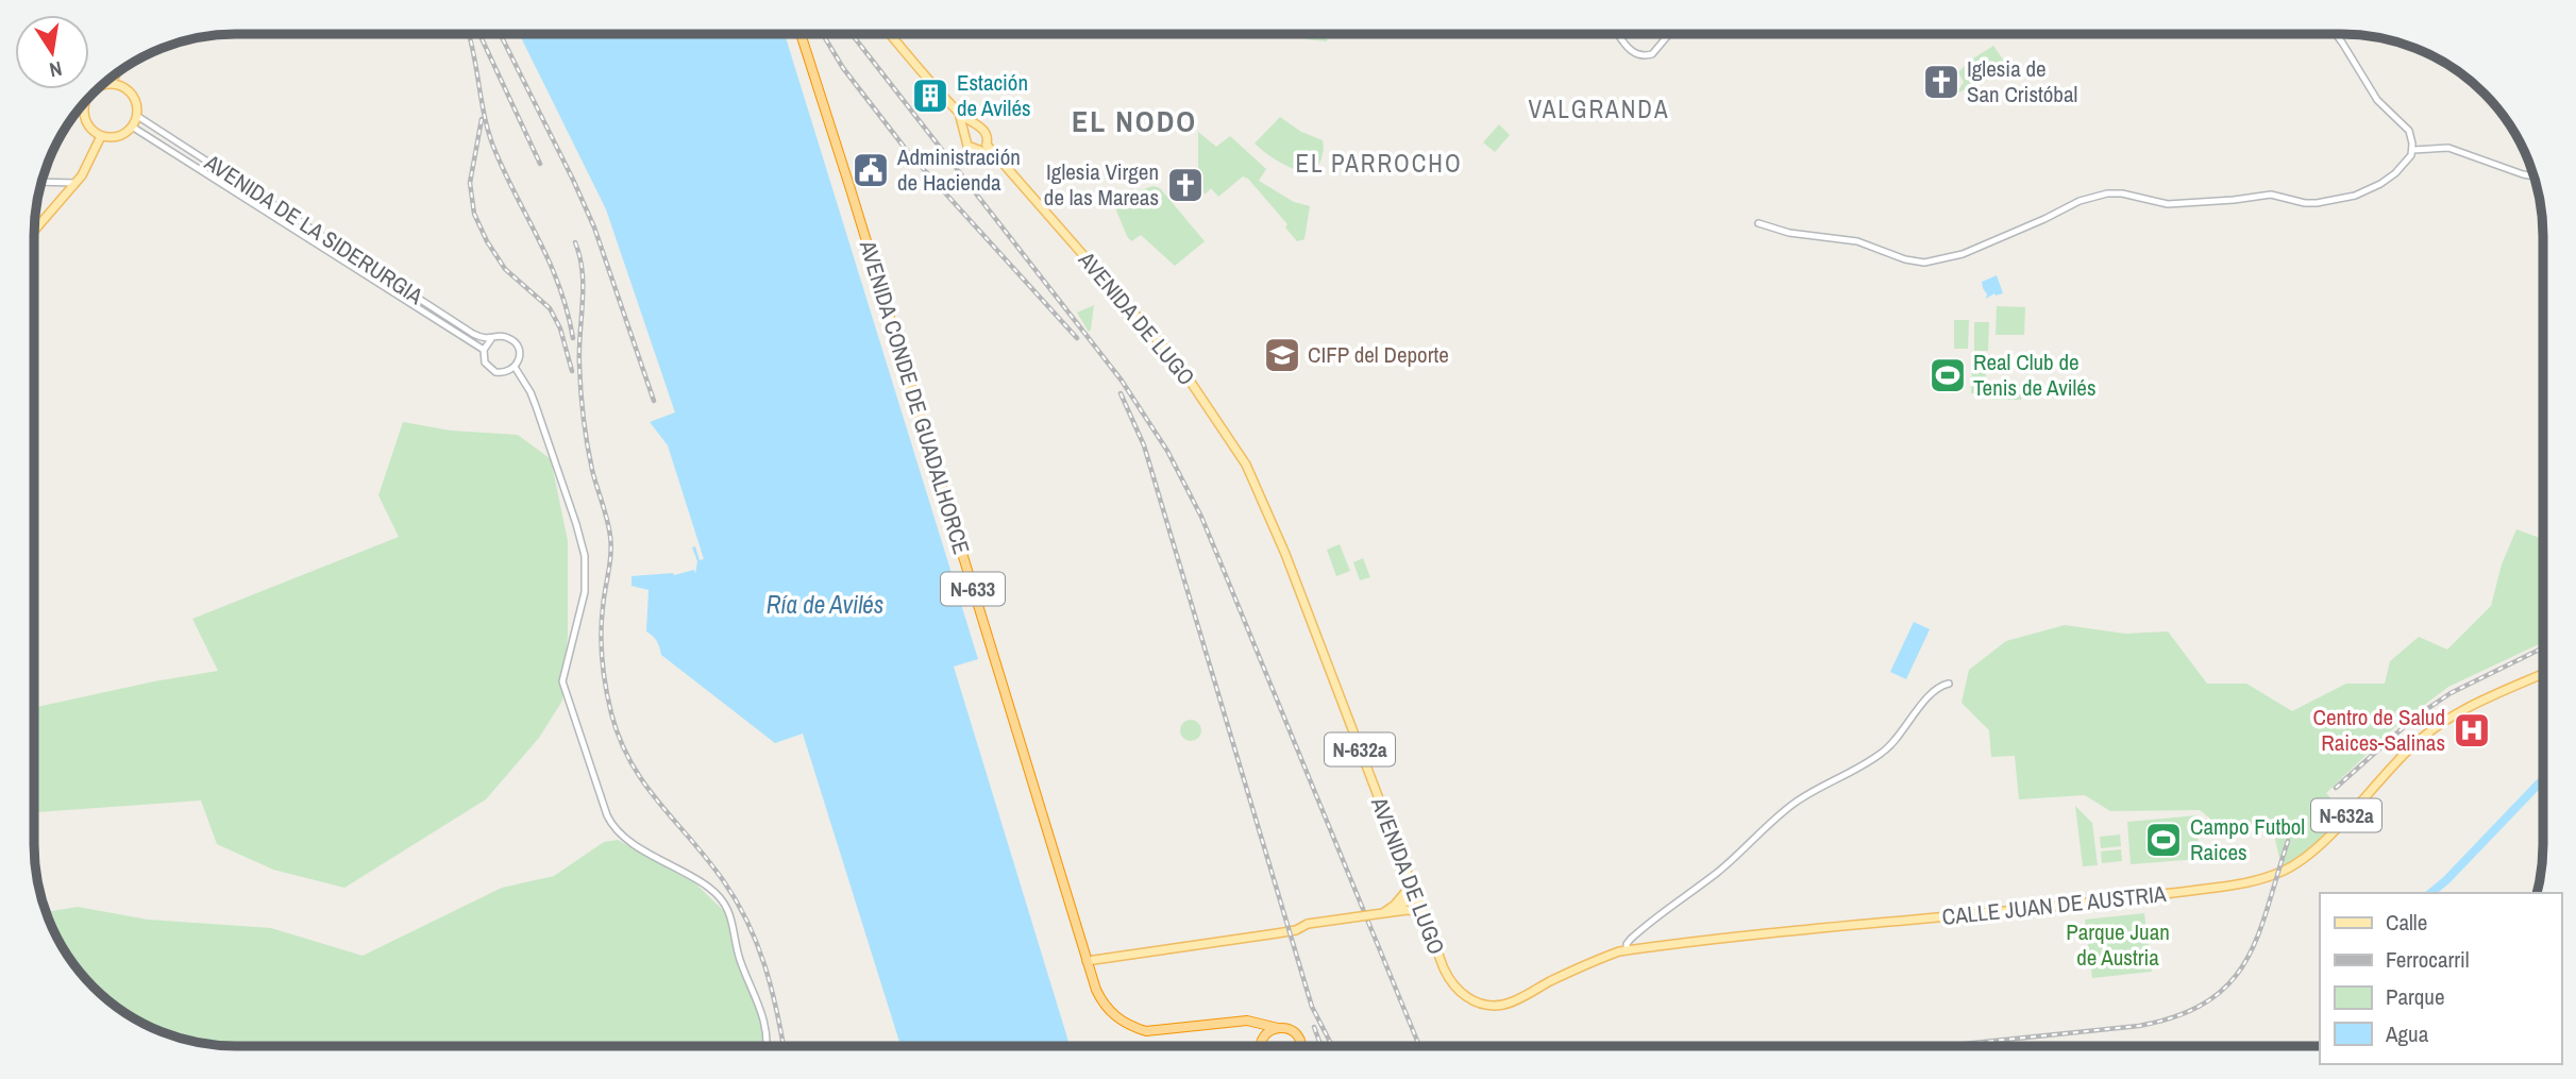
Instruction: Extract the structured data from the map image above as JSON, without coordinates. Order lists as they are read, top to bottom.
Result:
{
  "streets": {
    "highway": ["AVENIDA CONDE DE GUADALHORCE", "N-633"],
    "main road": ["AVENIDA DE LUGO", "N-632a", "CALLE JUAN DE AUSTRIA"],
    "street": ["AVENIDA DE LA SIDERURGIA"]
  },
  "crossings": [
    ["AVENIDA DE LUGO", "N-632a"],
    ["AVENIDA DE LUGO", "CALLE JUAN DE AUSTRIA"]
  ],
  "districts": ["VALGRANDA", "EL NODO", "EL PARROCHO"],
  "water": ["Ría de Avilés"],
  "parks": ["Parque Juan de Austria"],
  "places": {
    "church": ["Iglesia de San Cristóbal", "Iglesia Virgen de las Mareas"],
    "building": ["Estación de Avilés"],
    "public building": ["Administración de Hacienda"],
    "school or university": ["CIFP del Deporte"],
    "sports": ["Real Club de Tenis de Avilés", "Campo Futbol Raices"],
    "hospital": ["Centro de Salud Raices-Salinas"]
  },
  "legend": [
    "Calle",
    "Ferrocarril",
    "Parque",
    "Agua"
  ],
  "north": "bottom"
}
